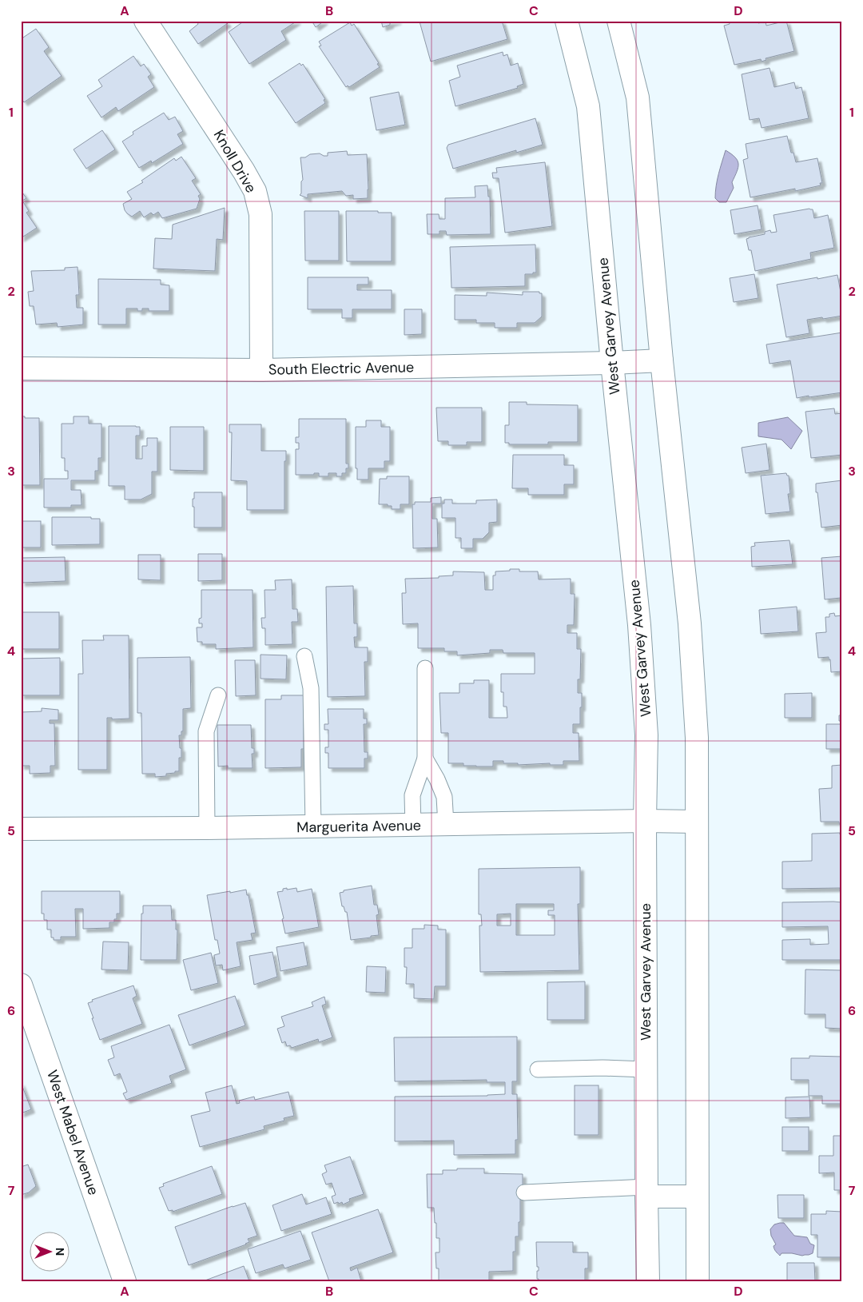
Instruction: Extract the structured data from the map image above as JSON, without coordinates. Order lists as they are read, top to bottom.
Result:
{
  "streets": {
    "main road": [
      "Knoll Drive",
      "West Garvey Avenue",
      "South Electric Avenue",
      "Marguerita Avenue",
      "West Mabel Avenue"
    ]
  },
  "crossings": [
    ["Knoll Drive", "South Electric Avenue"],
    ["West Garvey Avenue", "South Electric Avenue"],
    ["West Garvey Avenue", "Marguerita Avenue"]
  ],
  "north": "right",
  "grid": {
    "columns": [
      "A",
      "B",
      "C",
      "D"
    ],
    "rows": [
      "1",
      "2",
      "3",
      "4",
      "5",
      "6",
      "7"
    ]
  }
}
